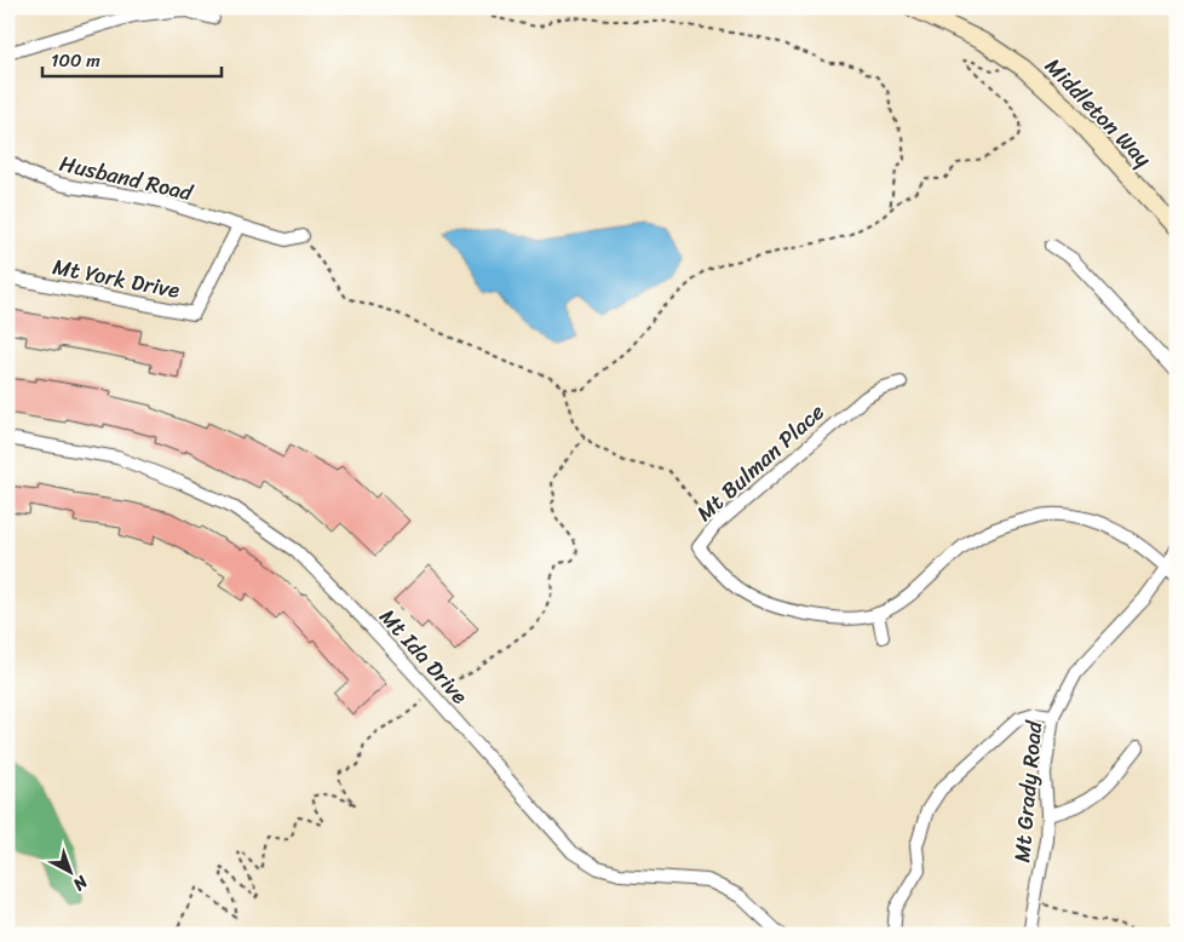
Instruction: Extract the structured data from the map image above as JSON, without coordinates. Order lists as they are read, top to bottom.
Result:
{
  "streets": {
    "street": [
      "Middleton Way",
      "Husband Road",
      "Mt York Drive",
      "Mt Bulman Place",
      "Mt Ida Drive",
      "Mt Grady Road"
    ]
  },
  "crossings": [
    ["Husband Road", "Mt York Drive"],
    ["Mt Bulman Place", "Mt Grady Road"]
  ],
  "scale_bar": "100 m",
  "north": "bottom right"
}
